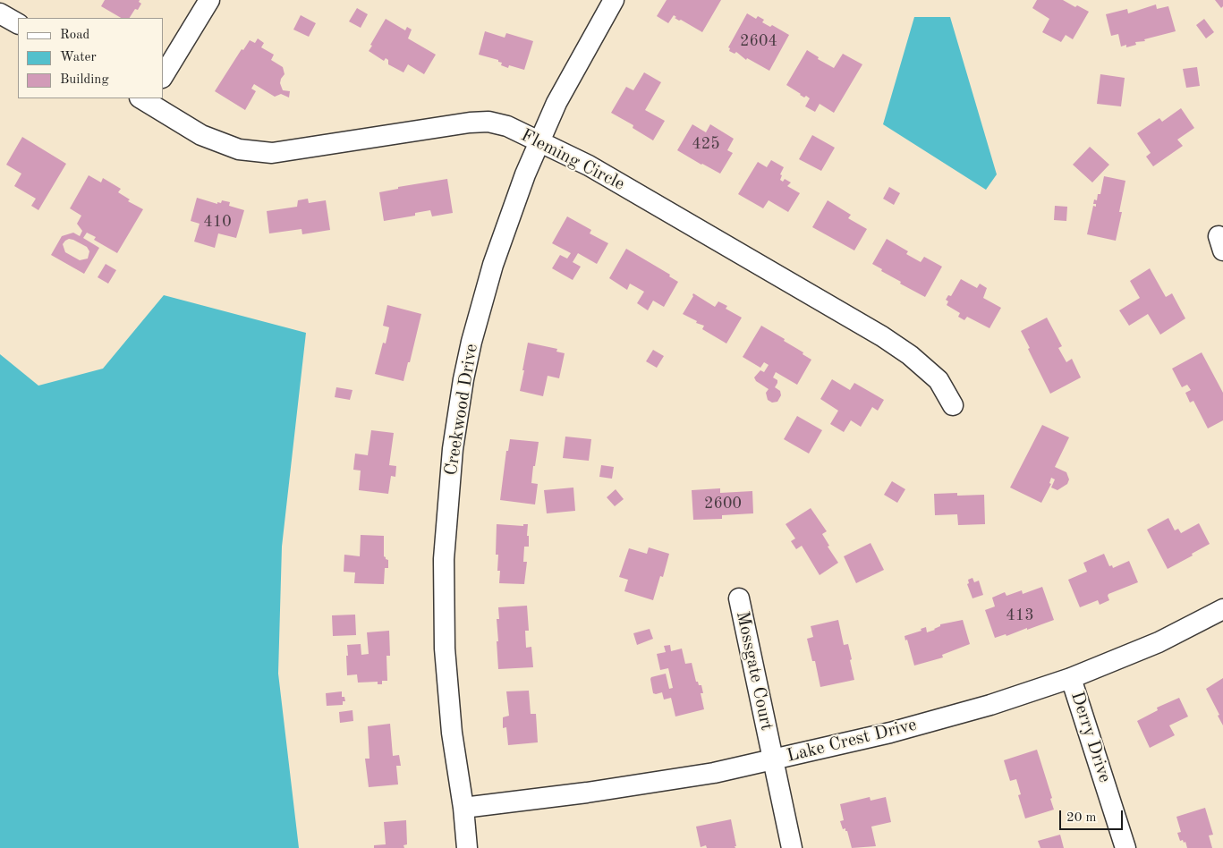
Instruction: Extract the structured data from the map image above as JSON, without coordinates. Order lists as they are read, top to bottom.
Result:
{
  "streets": {
    "street": [
      "Fleming Circle",
      "Creekwood Drive",
      "Mossgate Court",
      "Derry Drive",
      "Lake Crest Drive"
    ]
  },
  "crossings": [
    ["Fleming Circle", "Creekwood Drive"],
    ["Creekwood Drive", "Lake Crest Drive"],
    ["Mossgate Court", "Lake Crest Drive"],
    ["Derry Drive", "Lake Crest Drive"]
  ],
  "house_numbers": [
    "2604",
    "425",
    "410",
    "2600",
    "413"
  ],
  "legend": ["Road", "Water", "Building"],
  "scale_bar": "20 m"
}
